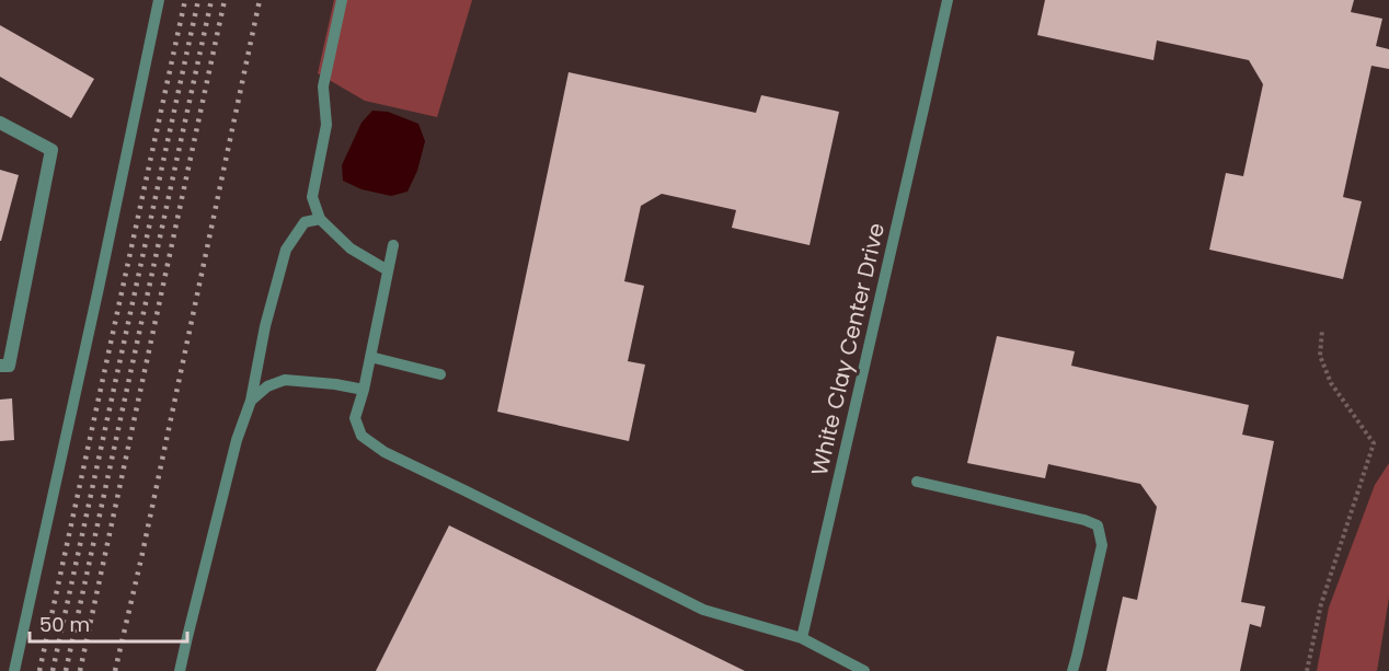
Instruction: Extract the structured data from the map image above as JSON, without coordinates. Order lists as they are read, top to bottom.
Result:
{
  "streets": {
    "lane": ["White Clay Center Drive"]
  },
  "scale_bar": "50 m"
}
